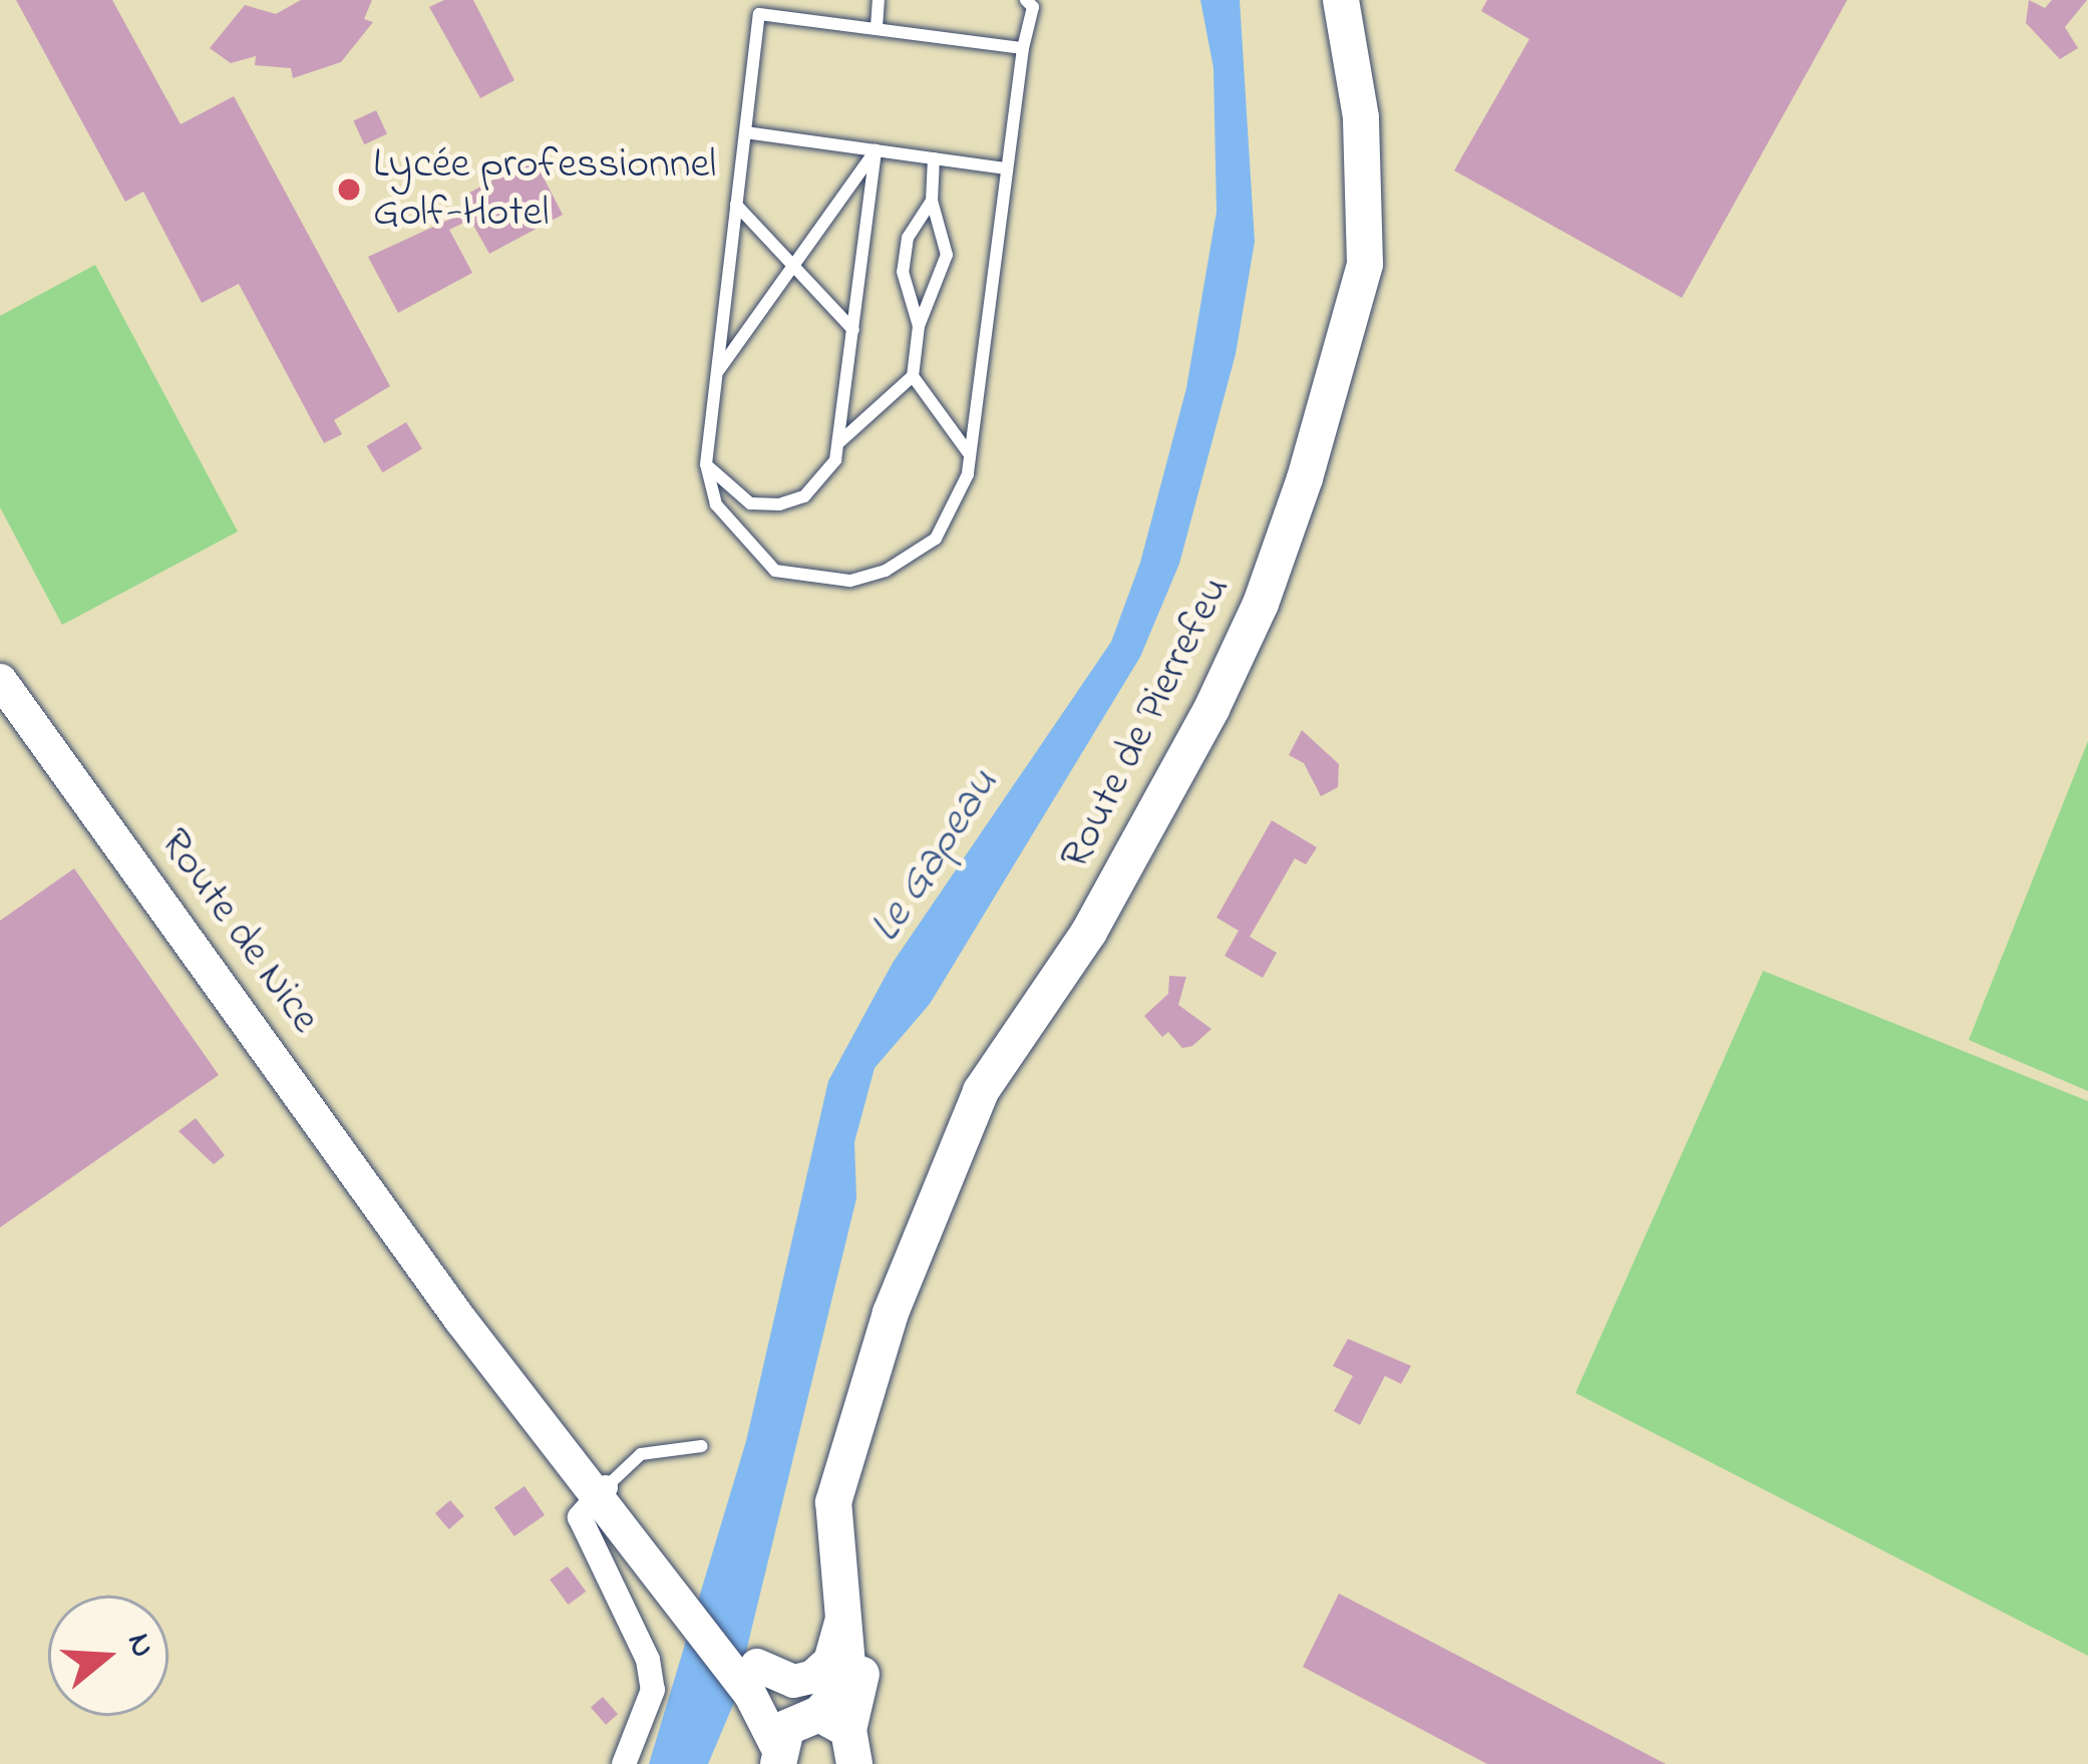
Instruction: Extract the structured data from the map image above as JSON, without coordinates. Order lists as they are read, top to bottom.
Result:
{
  "streets": {
    "main road": ["Route de Pierrefeu", "Route de Nice"]
  },
  "water": ["Le Gapeau"],
  "places": ["Lycée professionnel Golf-Hotel"],
  "north": "right"
}
